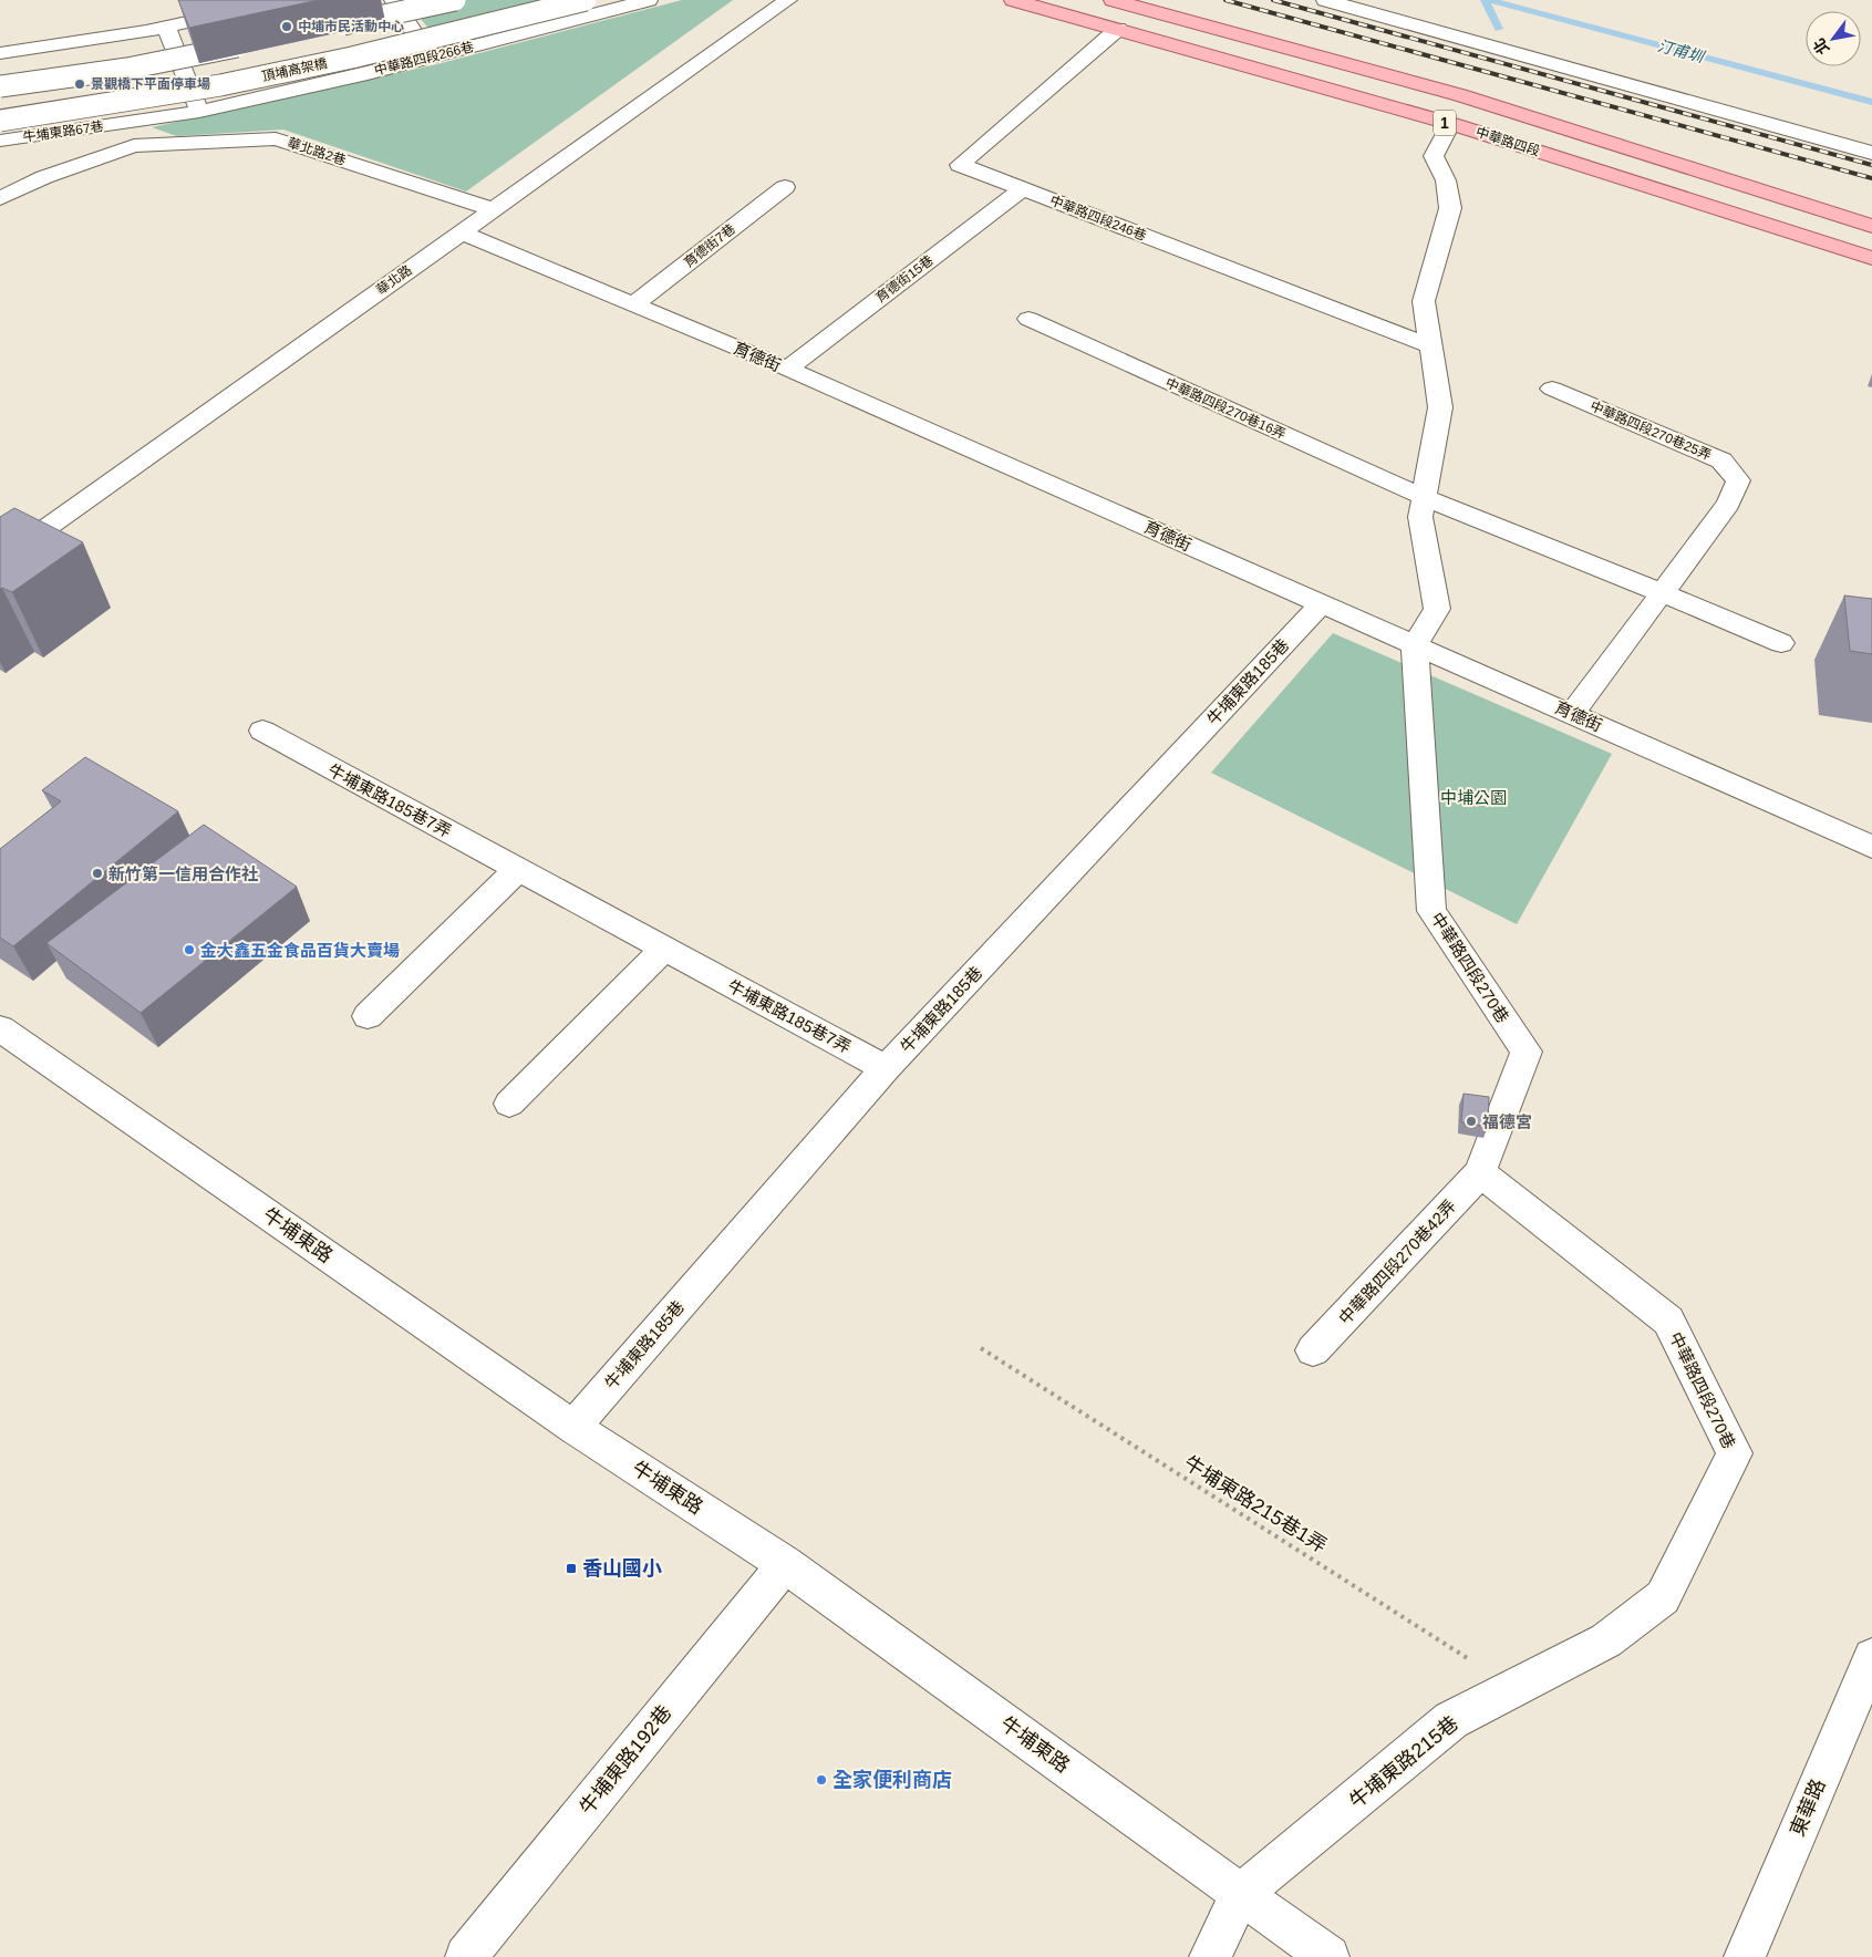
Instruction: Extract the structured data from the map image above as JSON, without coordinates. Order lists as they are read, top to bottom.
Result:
{
  "streets": {
    "main road": ["1", "中華路四段"],
    "street": [
      "中華路四段266巷",
      "頂埔高架橋",
      "牛埔東路67巷",
      "華北路2巷",
      "中華路四段246巷",
      "育德街7巷",
      "育德街15巷",
      "華北路",
      "育德街",
      "中華路四段270巷16弄",
      "中華路四段270巷25弄",
      "牛埔東路185巷",
      "牛埔東路185巷7弄",
      "中華路四段270巷",
      "牛埔東路",
      "中華路四段270巷42弄",
      "牛埔東路192巷",
      "牛埔東路215巷",
      "東華路"
    ],
    "path": ["牛埔東路215巷1弄"]
  },
  "crossings": [
    ["中華路四段266巷", "牛埔東路67巷"],
    ["中華路四段", "中華路四段246巷"],
    ["華北路2巷", "華北路"],
    ["中華路四段246巷", "育德街15巷"],
    ["育德街7巷", "育德街"],
    ["育德街15巷", "育德街"],
    ["華北路", "育德街"],
    ["育德街", "中華路四段270巷25弄"],
    ["育德街", "牛埔東路185巷"],
    ["育德街", "中華路四段270巷"],
    ["牛埔東路185巷", "牛埔東路185巷7弄"],
    ["牛埔東路185巷", "牛埔東路"],
    ["中華路四段270巷", "中華路四段270巷42弄"],
    ["中華路四段270巷", "牛埔東路215巷"],
    ["牛埔東路", "牛埔東路192巷"],
    ["牛埔東路", "牛埔東路215巷"],
    ["牛埔東路215巷1弄", "牛埔東路215巷"]
  ],
  "water": ["汀甫圳"],
  "parks": ["中埔公園"],
  "places": {
    "other": [
      "中埔市民活動中心",
      "景觀橋下平面停車場",
      "新竹第一信用合作社",
      "金大鑫五金食品百貨大賣場",
      "福德宮",
      "全家便利商店"
    ],
    "transit": ["香山國小"]
  },
  "north": "bottom left"
}
